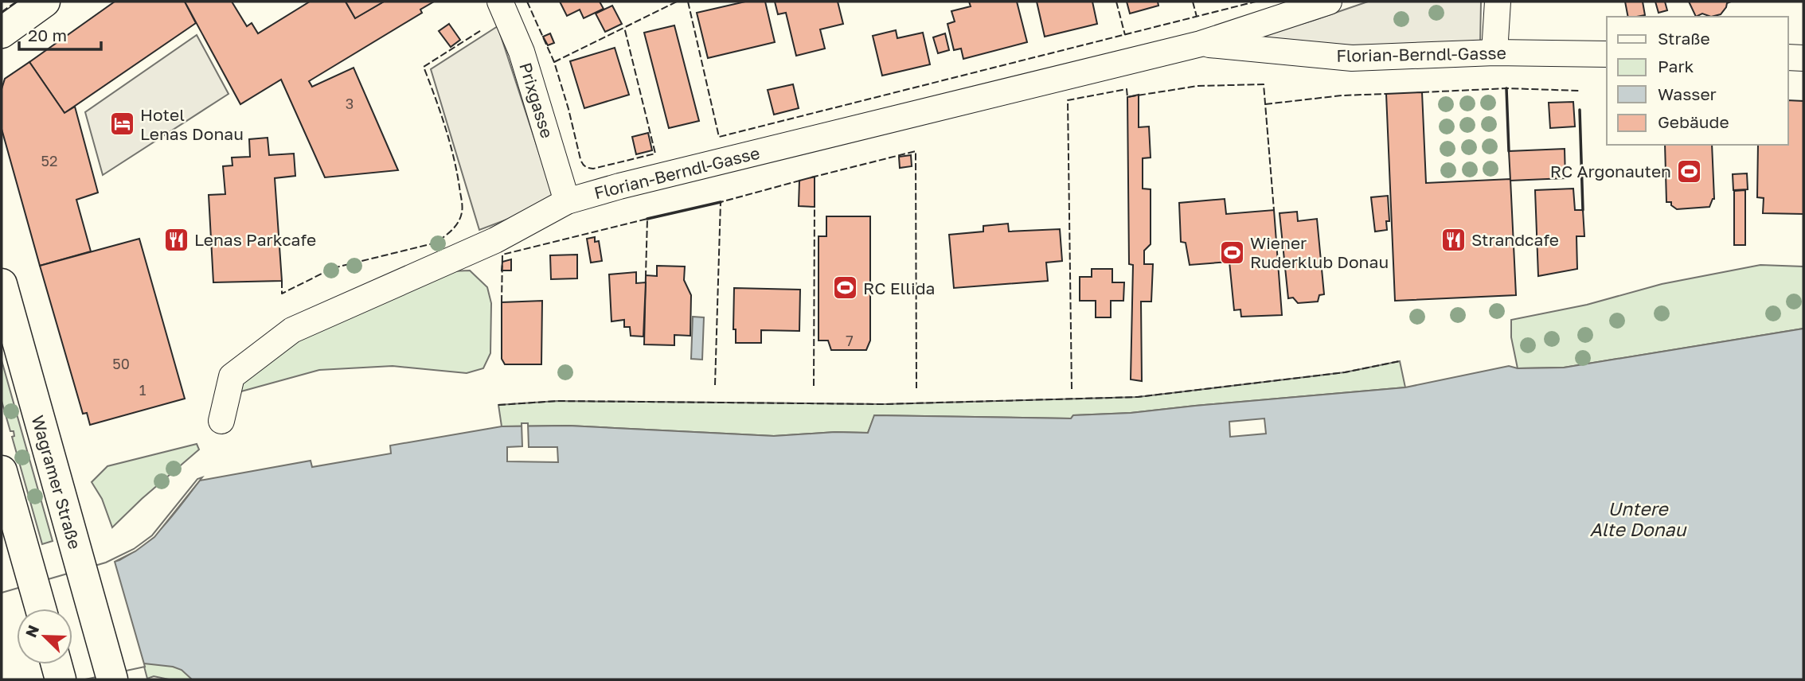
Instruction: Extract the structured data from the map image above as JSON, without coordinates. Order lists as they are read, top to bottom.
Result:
{
  "streets": {
    "main road": ["Wagramer Straße"],
    "street": ["Florian-Berndl-Gasse", "Prixgasse"]
  },
  "crossings": [
    ["Florian-Berndl-Gasse", "Prixgasse"]
  ],
  "water": ["Untere Alte Donau"],
  "places": {
    "hotel": ["Hotel Lenas Donau"],
    "sports": ["RC Argonauten", "Wiener Ruderklub Donau", "RC Ellida"],
    "restaurant": ["Lenas Parkcafe", "Strandcafe"]
  },
  "house_numbers": [
    "3",
    "52",
    "7",
    "50",
    "1"
  ],
  "legend": [
    "Straße",
    "Park",
    "Wasser",
    "Gebäude"
  ],
  "scale_bar": "20 m",
  "north": "top left"
}
